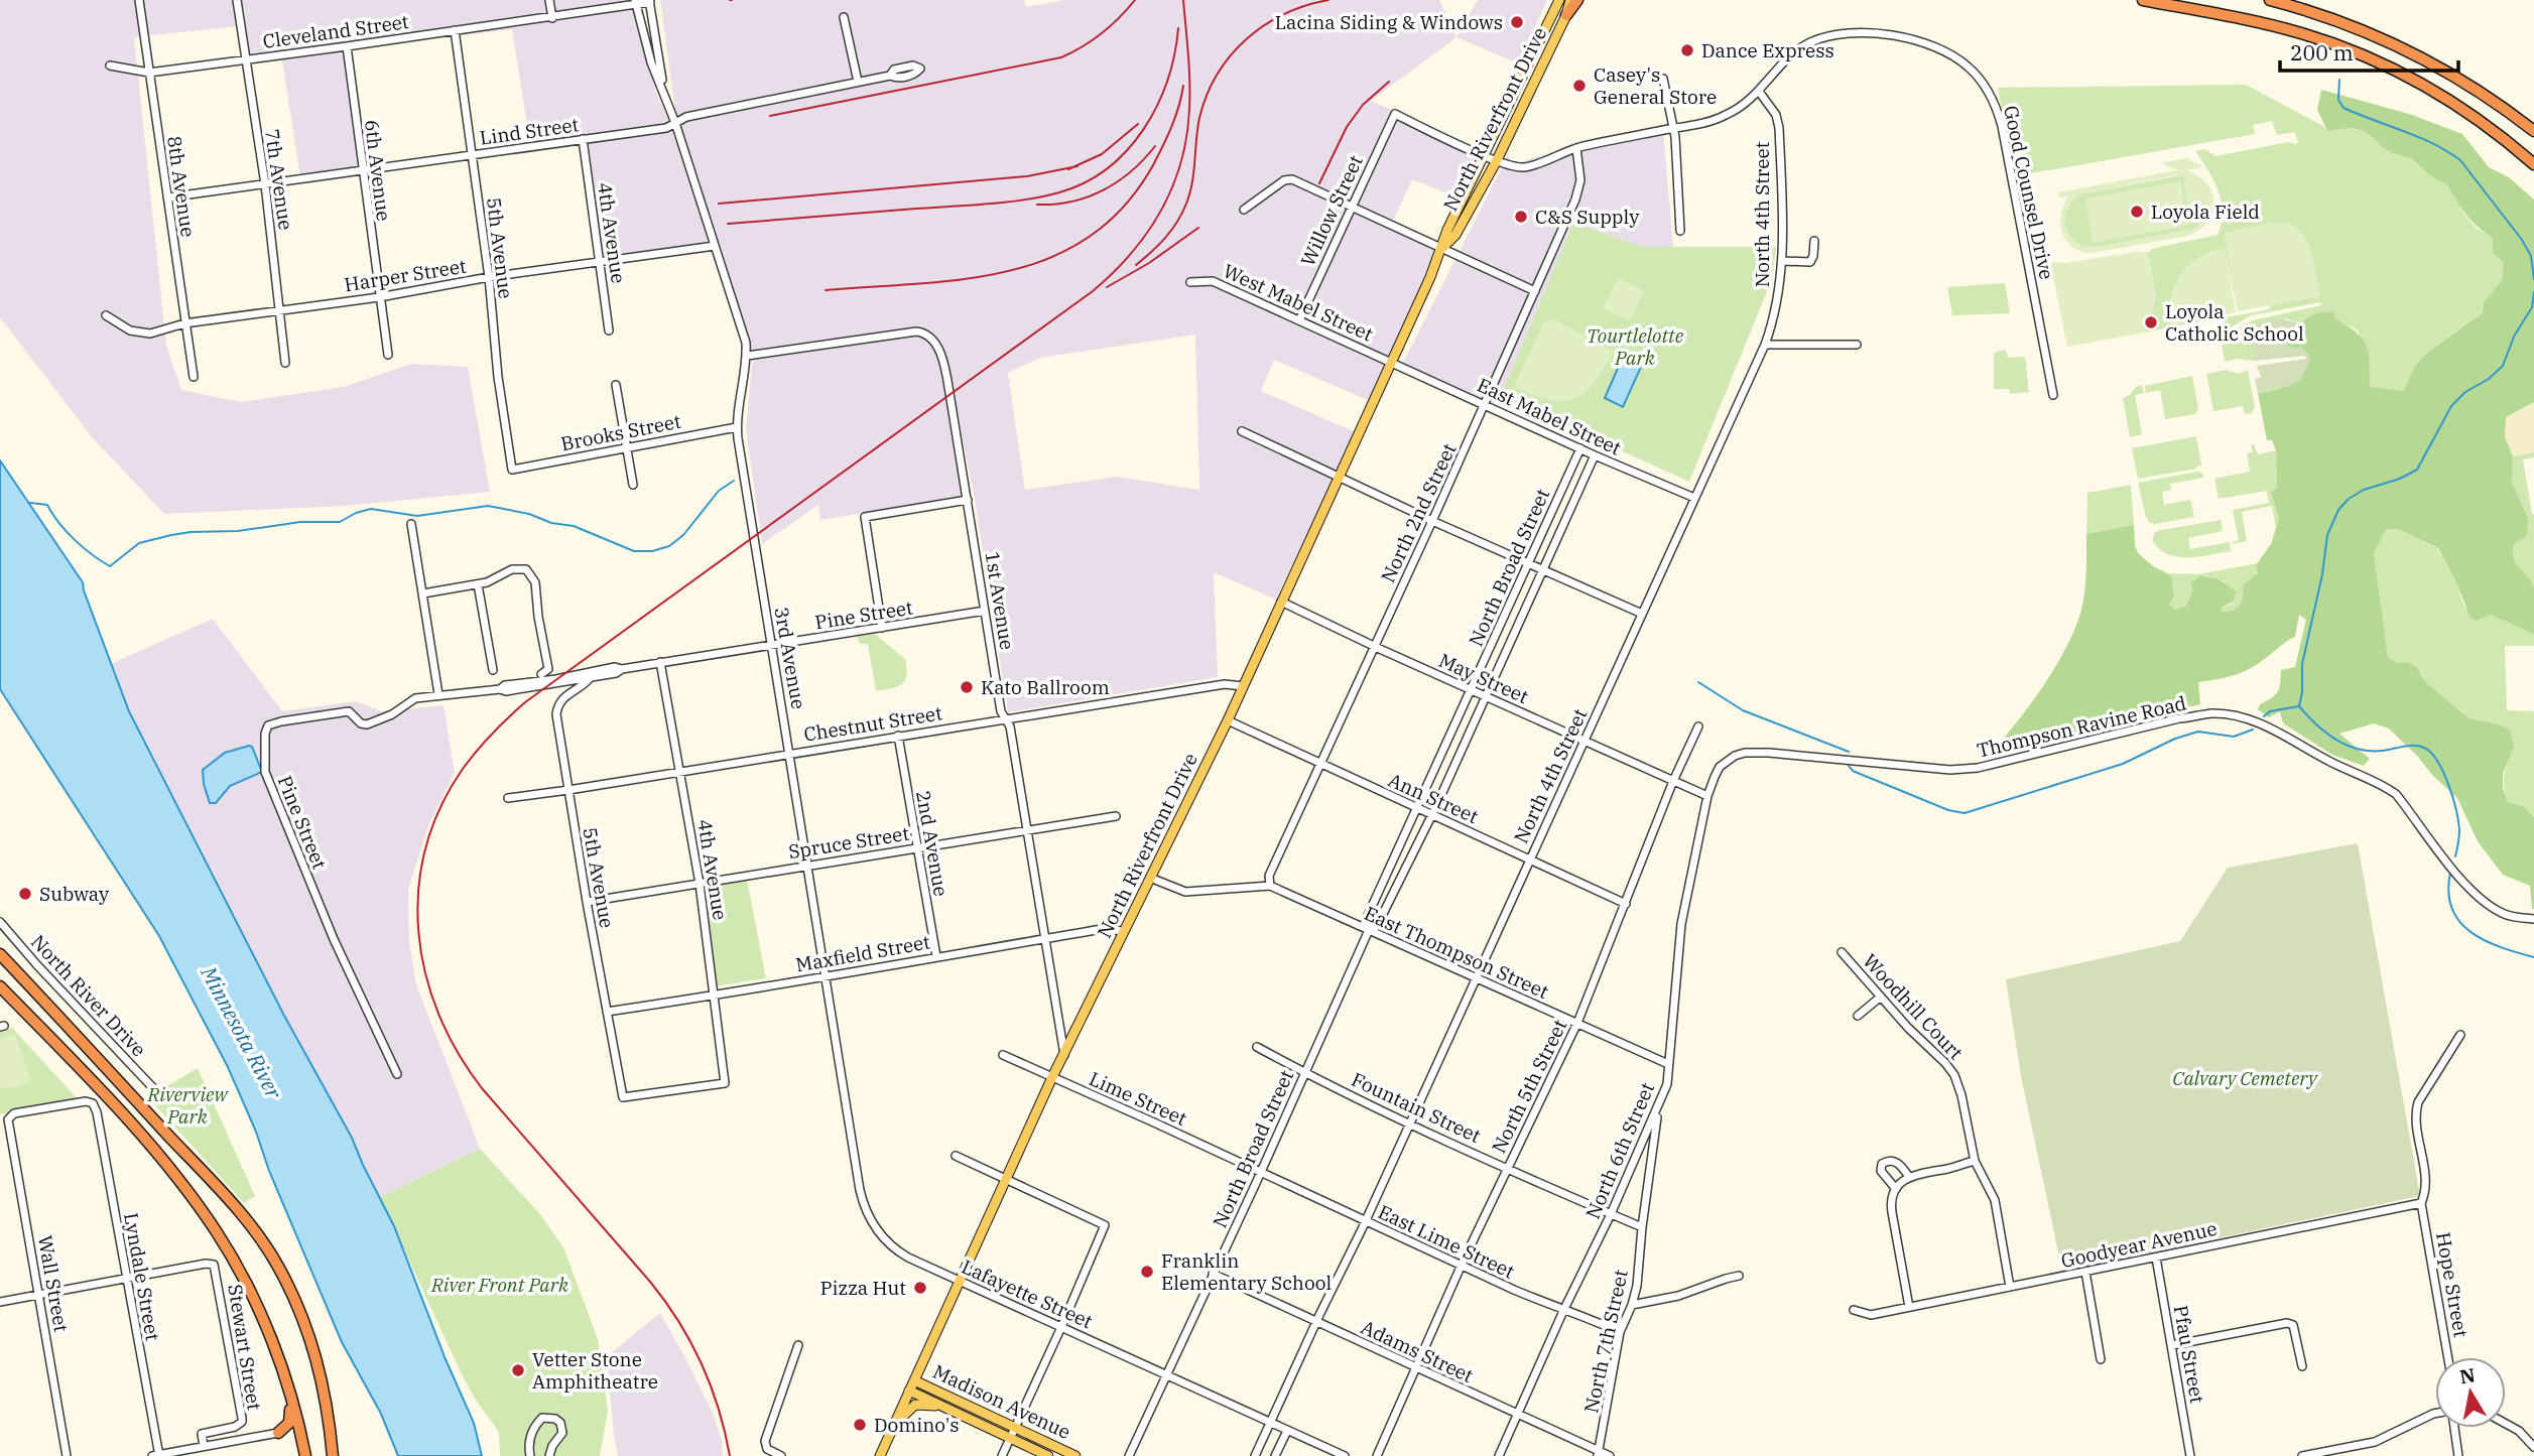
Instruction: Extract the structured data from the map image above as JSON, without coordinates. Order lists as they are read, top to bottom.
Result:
{
  "streets": {
    "main road": ["North Riverfront Drive", "Madison Avenue"],
    "street": [
      "Cleveland Street",
      "Lind Street",
      "6th Avenue",
      "7th Avenue",
      "8th Avenue",
      "Good Counsel Drive",
      "Willow Street",
      "North 4th Street",
      "4th Avenue",
      "5th Avenue",
      "Harper Street",
      "West Mabel Street",
      "East Mabel Street",
      "Brooks Street",
      "North 2nd Street",
      "North Broad Street",
      "1st Avenue",
      "Pine Street",
      "3rd Avenue",
      "May Street",
      "Chestnut Street",
      "Thompson Ravine Road",
      "Ann Street",
      "Spruce Street",
      "2nd Avenue",
      "East Thompson Street",
      "Maxfield Street",
      "North River Drive",
      "Woodhill Court",
      "North 5th Street",
      "Lime Street",
      "Fountain Street",
      "North 6th Street",
      "East Lime Street",
      "Goodyear Avenue",
      "Lyndale Street",
      "Wall Street",
      "Hope Street",
      "Lafayette Street",
      "North 7th Street",
      "Stewart Street",
      "Adams Street",
      "Pfau Street"
    ]
  },
  "crossings": [
    ["Cleveland Street", "6th Avenue"],
    ["Cleveland Street", "7th Avenue"],
    ["Cleveland Street", "8th Avenue"],
    ["Cleveland Street", "5th Avenue"],
    ["Cleveland Street", "3rd Avenue"],
    ["North Riverfront Drive", "Good Counsel Drive"],
    ["North Riverfront Drive", "West Mabel Street"],
    ["North Riverfront Drive", "East Mabel Street"],
    ["North Riverfront Drive", "1st Avenue"],
    ["North Riverfront Drive", "May Street"],
    ["North Riverfront Drive", "Chestnut Street"],
    ["North Riverfront Drive", "Ann Street"],
    ["North Riverfront Drive", "Maxfield Street"],
    ["North Riverfront Drive", "Lime Street"],
    ["North Riverfront Drive", "Lafayette Street"],
    ["North Riverfront Drive", "Madison Avenue"],
    ["Lind Street", "6th Avenue"],
    ["Lind Street", "7th Avenue"],
    ["Lind Street", "8th Avenue"],
    ["Lind Street", "4th Avenue"],
    ["Lind Street", "5th Avenue"],
    ["Lind Street", "3rd Avenue"],
    ["6th Avenue", "Harper Street"],
    ["7th Avenue", "Harper Street"],
    ["8th Avenue", "Harper Street"],
    ["Good Counsel Drive", "Willow Street"],
    ["Good Counsel Drive", "North 4th Street"],
    ["Good Counsel Drive", "North 2nd Street"],
    ["Willow Street", "West Mabel Street"],
    ["North 4th Street", "East Mabel Street"],
    ["North 4th Street", "May Street"],
    ["North 4th Street", "Ann Street"],
    ["North 4th Street", "East Thompson Street"],
    ["North 4th Street", "Fountain Street"],
    ["North 4th Street", "East Lime Street"],
    ["North 4th Street", "Lafayette Street"],
    ["North 4th Street", "Adams Street"],
    ["4th Avenue", "5th Avenue"],
    ["4th Avenue", "Harper Street"],
    ["4th Avenue", "Pine Street"],
    ["4th Avenue", "Chestnut Street"],
    ["4th Avenue", "Spruce Street"],
    ["4th Avenue", "Maxfield Street"],
    ["5th Avenue", "Harper Street"],
    ["5th Avenue", "Brooks Street"],
    ["5th Avenue", "Pine Street"],
    ["5th Avenue", "Chestnut Street"],
    ["5th Avenue", "Spruce Street"],
    ["5th Avenue", "Maxfield Street"],
    ["Harper Street", "3rd Avenue"],
    ["West Mabel Street", "East Mabel Street"],
    ["East Mabel Street", "North 2nd Street"],
    ["East Mabel Street", "North Broad Street"],
    ["Brooks Street", "3rd Avenue"],
    ["North 2nd Street", "May Street"],
    ["North 2nd Street", "Ann Street"],
    ["North 2nd Street", "East Thompson Street"],
    ["North Broad Street", "May Street"],
    ["North Broad Street", "Ann Street"],
    ["North Broad Street", "East Thompson Street"],
    ["North Broad Street", "Lime Street"],
    ["North Broad Street", "Fountain Street"],
    ["North Broad Street", "East Lime Street"],
    ["North Broad Street", "Lafayette Street"],
    ["North Broad Street", "Adams Street"],
    ["1st Avenue", "Pine Street"],
    ["1st Avenue", "3rd Avenue"],
    ["1st Avenue", "Chestnut Street"],
    ["1st Avenue", "Spruce Street"],
    ["1st Avenue", "Maxfield Street"],
    ["Pine Street", "3rd Avenue"],
    ["3rd Avenue", "Chestnut Street"],
    ["3rd Avenue", "Spruce Street"],
    ["3rd Avenue", "Maxfield Street"],
    ["3rd Avenue", "Lafayette Street"],
    ["May Street", "North 5th Street"],
    ["Chestnut Street", "2nd Avenue"],
    ["Thompson Ravine Road", "North 6th Street"],
    ["Ann Street", "North 5th Street"],
    ["Spruce Street", "2nd Avenue"],
    ["2nd Avenue", "Maxfield Street"],
    ["East Thompson Street", "North 5th Street"],
    ["East Thompson Street", "North 6th Street"],
    ["Woodhill Court", "Goodyear Avenue"],
    ["North 5th Street", "Fountain Street"],
    ["North 5th Street", "East Lime Street"],
    ["North 5th Street", "Adams Street"],
    ["Lime Street", "East Lime Street"],
    ["Fountain Street", "North 6th Street"],
    ["Fountain Street", "North 7th Street"],
    ["North 6th Street", "East Lime Street"],
    ["North 6th Street", "North 7th Street"],
    ["North 6th Street", "Adams Street"],
    ["East Lime Street", "North 7th Street"],
    ["Goodyear Avenue", "Hope Street"],
    ["Goodyear Avenue", "Pfau Street"],
    ["Lyndale Street", "Wall Street"],
    ["Lyndale Street", "Stewart Street"],
    ["North 7th Street", "Adams Street"]
  ],
  "water": ["Minnesota River"],
  "parks": [
    "Tourtlelotte Park",
    "Calvary Cemetery",
    "Riverview Park",
    "River Front Park"
  ],
  "places": [
    "Lacina Siding & Windows",
    "Dance Express",
    "Casey's General Store",
    "Loyola Field",
    "C&S Supply",
    "Loyola Catholic School",
    "Kato Ballroom",
    "Subway",
    "Franklin Elementary School",
    "Pizza Hut",
    "Vetter Stone Amphitheatre",
    "Domino's"
  ],
  "scale_bar": "200 m",
  "north": "top"
}
